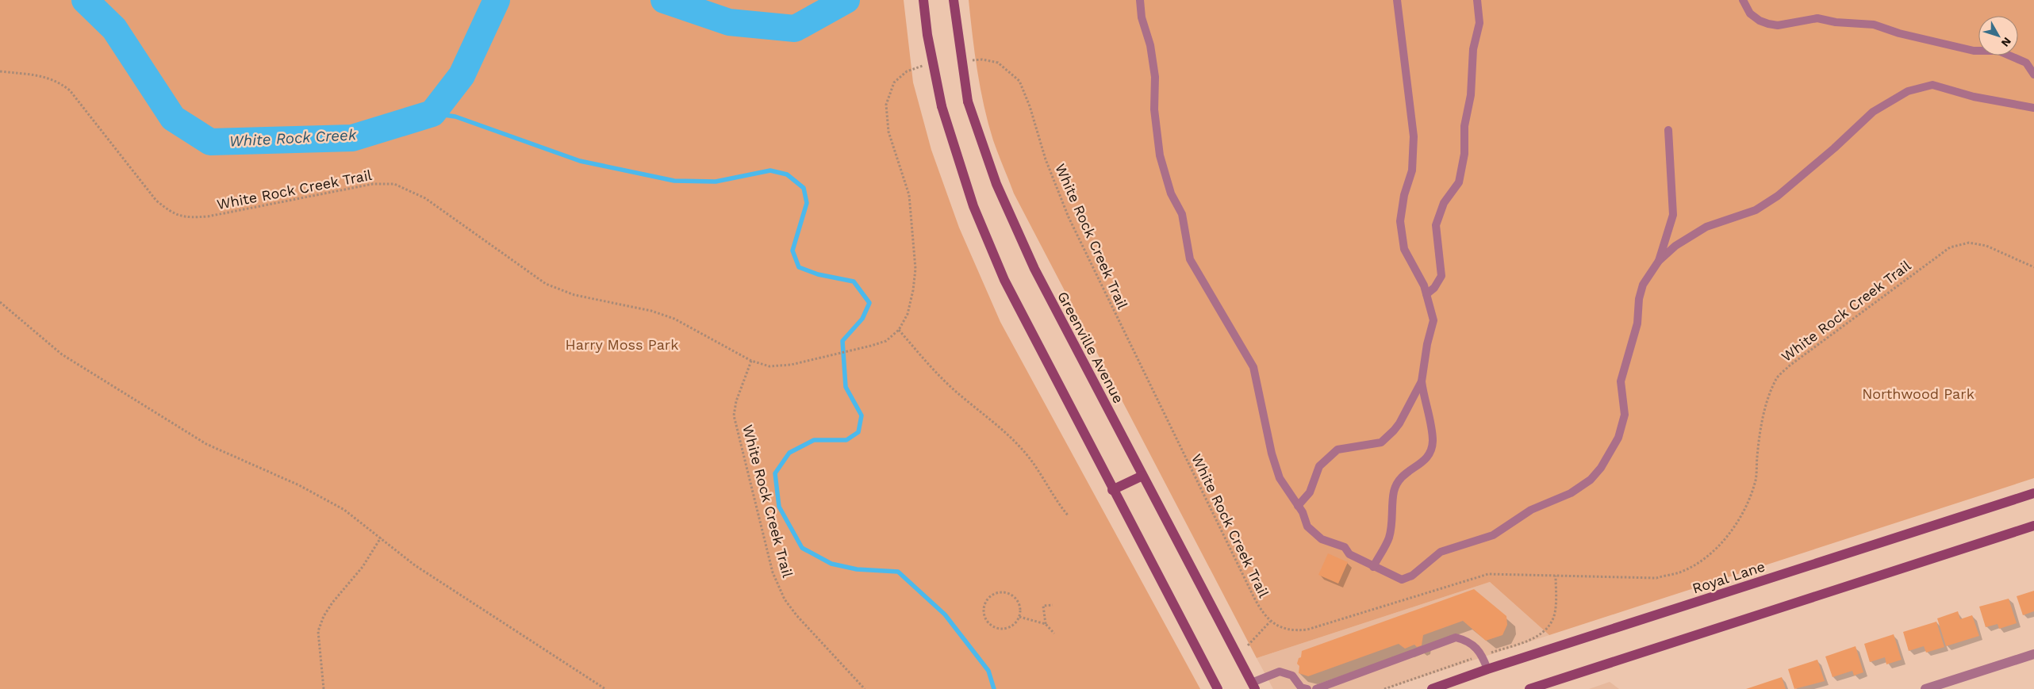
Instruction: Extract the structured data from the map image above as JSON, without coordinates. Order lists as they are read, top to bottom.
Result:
{
  "streets": {
    "main road": ["Greenville Avenue", "Royal Lane"],
    "path": ["White Rock Creek Trail"]
  },
  "water": ["White Rock Creek"],
  "parks": ["Harry Moss Park", "Northwood Park"],
  "north": "bottom right"
}
